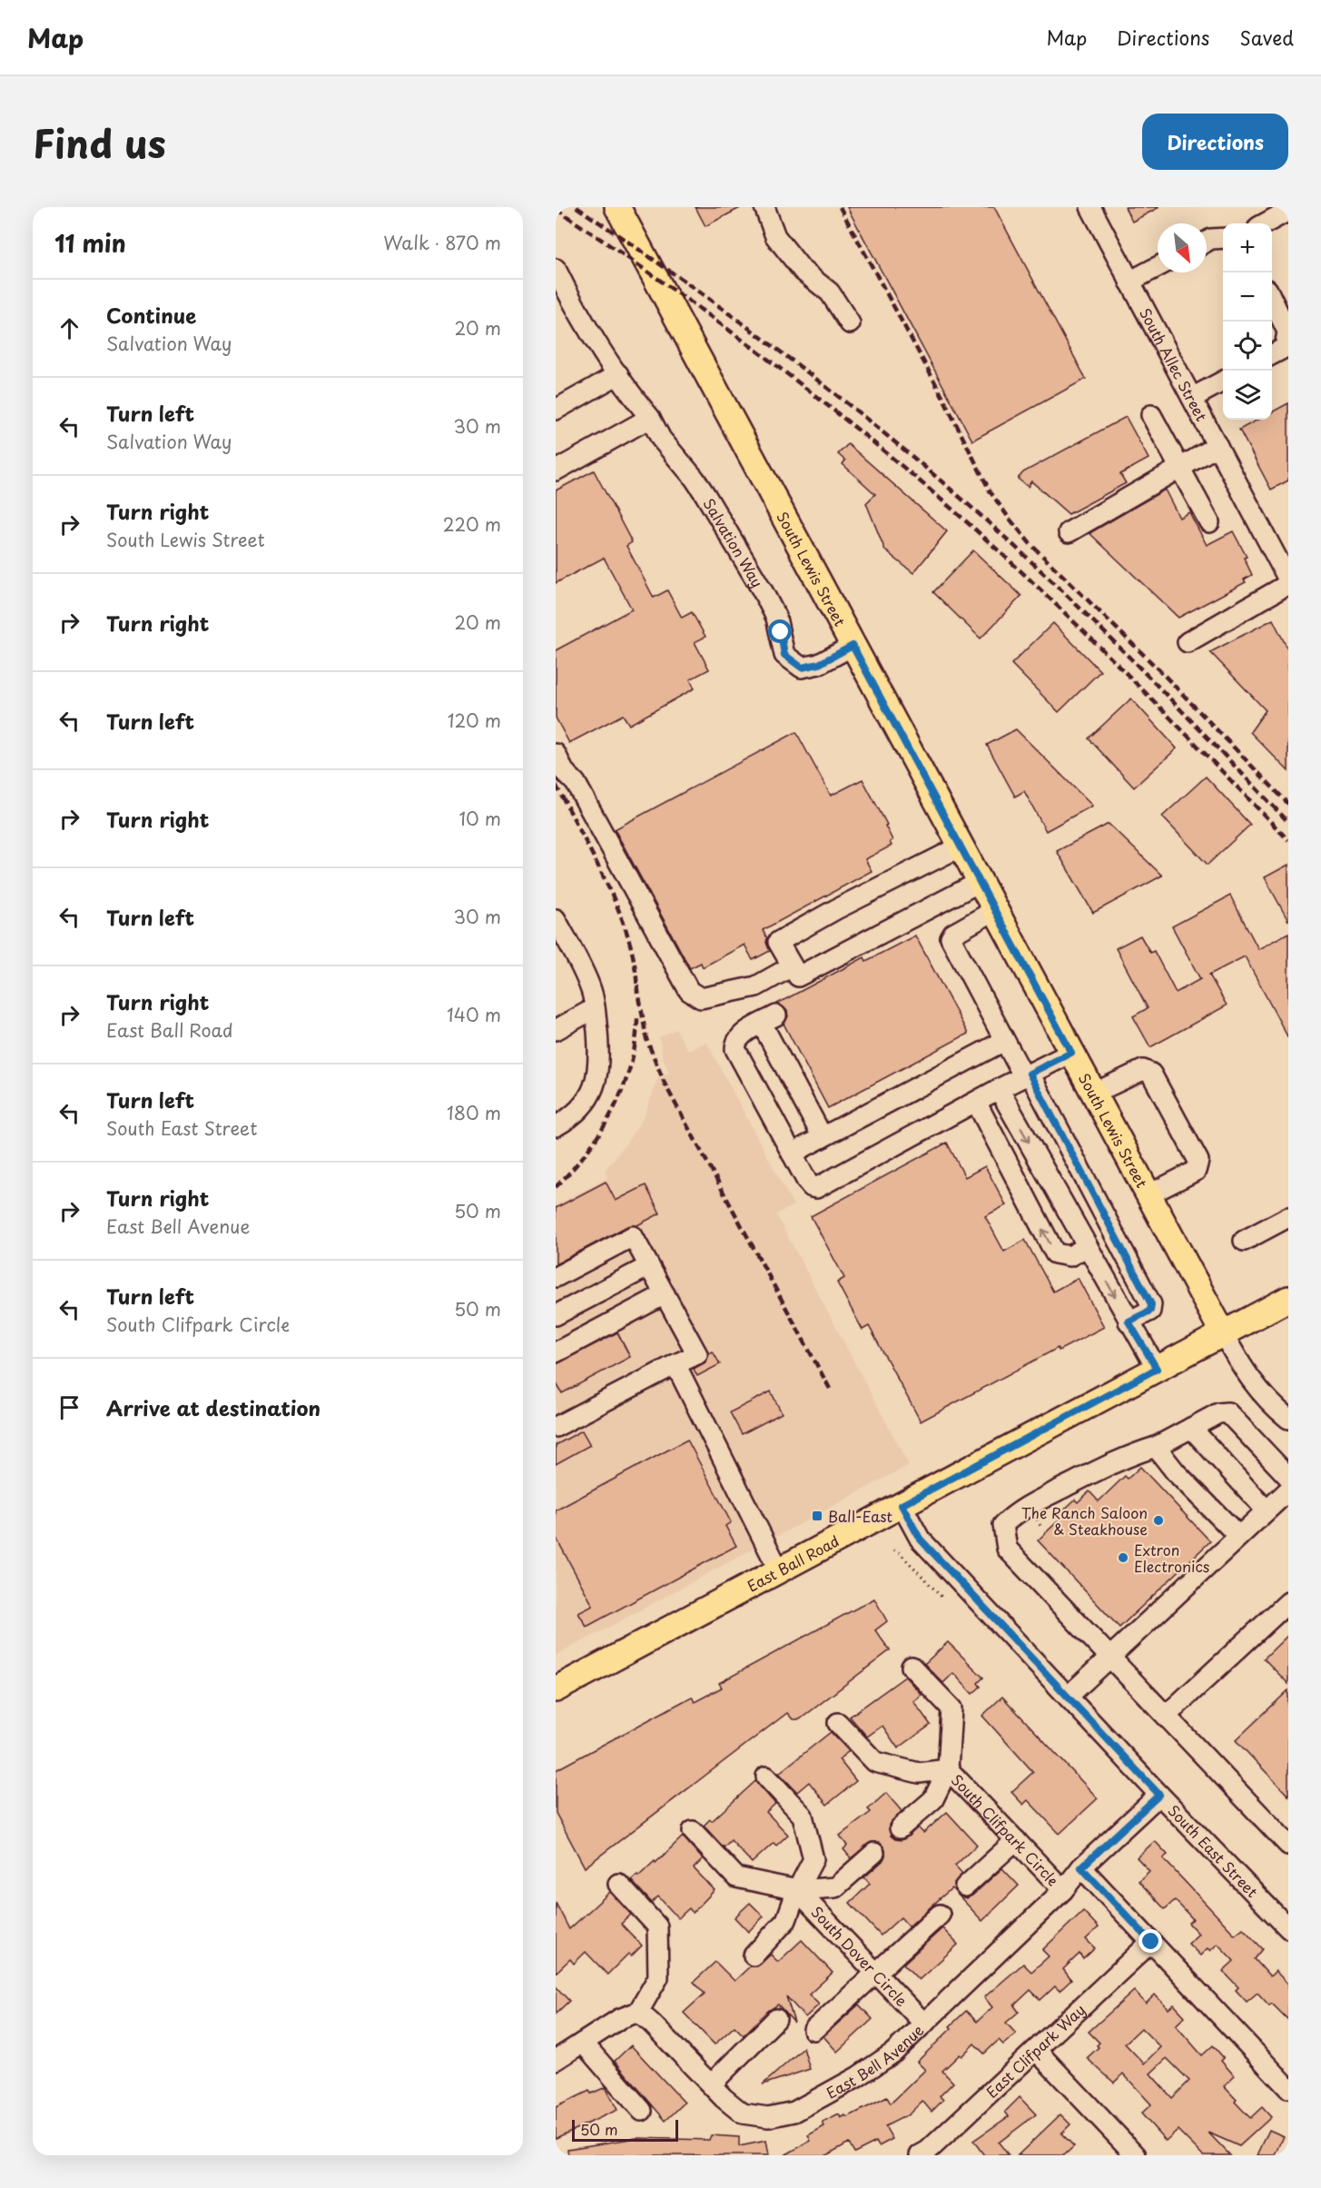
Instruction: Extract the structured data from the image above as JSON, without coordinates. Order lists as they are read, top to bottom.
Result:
{
  "streets": {
    "main road": ["South Lewis Street", "East Ball Road"],
    "street": [
      "South Allec Street",
      "Salvation Way",
      "South Clifpark Circle",
      "South East Street",
      "South Dover Circle",
      "East Clifpark Way",
      "East Bell Avenue"
    ]
  },
  "crossings": [
    ["Salvation Way", "South Lewis Street"],
    ["South Lewis Street", "East Ball Road"],
    ["East Ball Road", "South East Street"],
    ["South Clifpark Circle", "East Clifpark Way"],
    ["South Clifpark Circle", "East Bell Avenue"],
    ["South East Street", "East Bell Avenue"],
    ["South Dover Circle", "East Bell Avenue"]
  ],
  "places": {
    "transit": ["Ball-East"],
    "other": ["The Ranch Saloon & Steakhouse", "Extron Electronics"]
  },
  "scale_bar": "50 m",
  "north": "bottom right",
  "page": {
    "header": "Map",
    "nav": ["Map", "Directions", "Saved"],
    "title": "Find us",
    "buttons": "Directions",
    "heading": ["11 min", "Walk · 870 m"],
    "map_buttons": ["+", "−"],
    "list": [
      ["Continue", "Salvation Way", "20 m"],
      ["Turn left", "Salvation Way", "30 m"],
      ["Turn right", "South Lewis Street", "220 m"],
      ["Turn right", "20 m"],
      ["Turn left", "120 m"],
      ["Turn right", "10 m"],
      ["Turn left", "30 m"],
      ["Turn right", "East Ball Road", "140 m"],
      ["Turn left", "South East Street", "180 m"],
      ["Turn right", "East Bell Avenue", "50 m"],
      ["Turn left", "South Clifpark Circle", "50 m"],
      "Arrive at destination"
    ],
    "scale": "50 m"
  }
}
